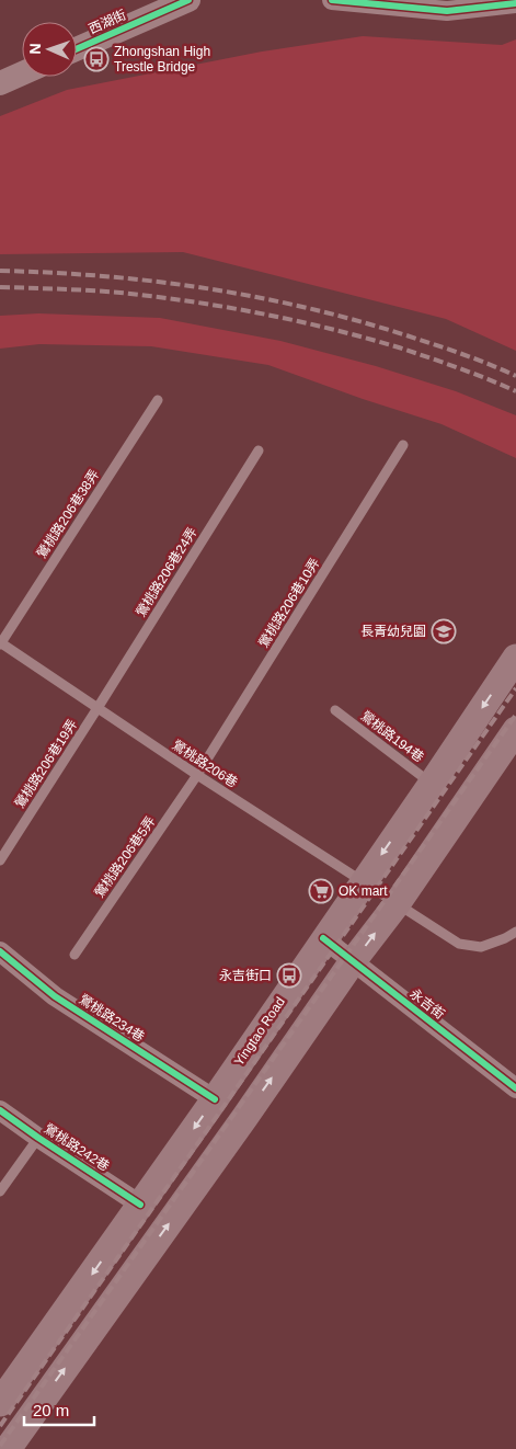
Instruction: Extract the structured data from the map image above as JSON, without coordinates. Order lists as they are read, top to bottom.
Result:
{
  "streets": {
    "main road": ["Yingtao Road"],
    "street": [
      "西湖街",
      "永吉街",
      "鶯桃路234巷",
      "鶯桃路242巷"
    ],
    "lane": [
      "鶯桃路206巷38弄",
      "鶯桃路206巷24弄",
      "鶯桃路206巷10弄",
      "鶯桃路194巷",
      "鶯桃路206巷19弄",
      "鶯桃路206巷",
      "鶯桃路206巷5弄"
    ]
  },
  "crossings": [
    ["鶯桃路206巷38弄", "鶯桃路206巷"],
    ["鶯桃路206巷24弄", "鶯桃路206巷19弄"],
    ["鶯桃路206巷24弄", "鶯桃路206巷"],
    ["鶯桃路206巷10弄", "鶯桃路206巷"],
    ["鶯桃路206巷10弄", "鶯桃路206巷5弄"],
    ["鶯桃路194巷", "Yingtao Road"],
    ["鶯桃路206巷19弄", "鶯桃路206巷"],
    ["鶯桃路206巷", "鶯桃路206巷5弄"],
    ["鶯桃路206巷", "Yingtao Road"],
    ["永吉街", "Yingtao Road"],
    ["鶯桃路234巷", "Yingtao Road"],
    ["Yingtao Road", "鶯桃路242巷"]
  ],
  "places": {
    "bus stop": ["Zhongshan High Trestle Bridge", "永吉街口"],
    "school or university": ["長青幼兒園"],
    "supermarket": ["OK mart"]
  },
  "scale_bar": "20 m",
  "north": "left"
}
